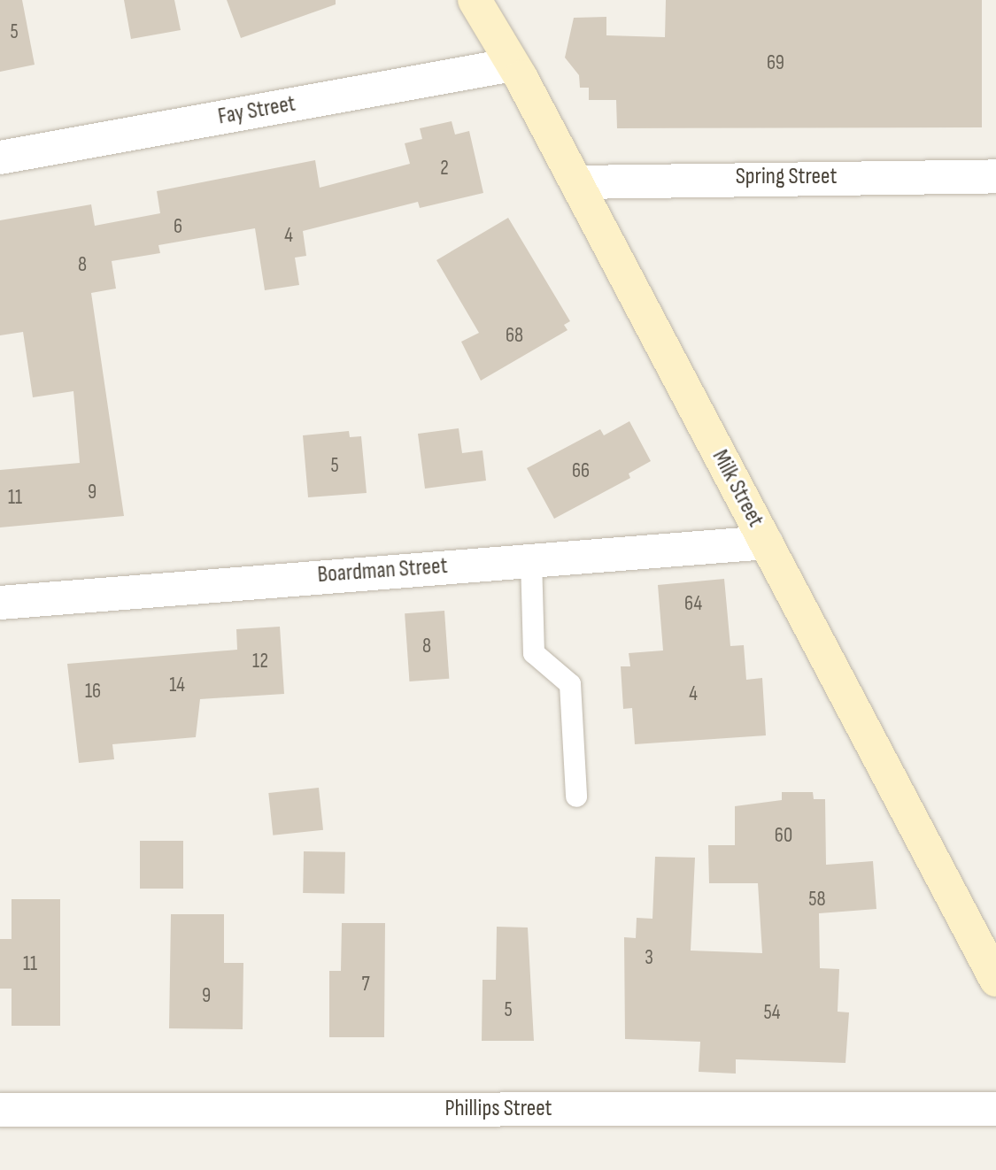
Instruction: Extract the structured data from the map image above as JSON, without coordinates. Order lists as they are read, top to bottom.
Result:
{
  "streets": {
    "main road": ["Milk Street"],
    "street": [
      "Fay Street",
      "Spring Street",
      "Boardman Street",
      "Phillips Street"
    ]
  },
  "crossings": [
    ["Fay Street", "Milk Street"],
    ["Spring Street", "Milk Street"],
    ["Milk Street", "Boardman Street"]
  ],
  "house_numbers": [
    "5",
    "69",
    "2",
    "6",
    "4",
    "8",
    "68",
    "5",
    "66",
    "9",
    "11",
    "64",
    "8",
    "12",
    "14",
    "16",
    "4",
    "60",
    "58",
    "3",
    "11",
    "7",
    "9",
    "5",
    "54"
  ]
}
